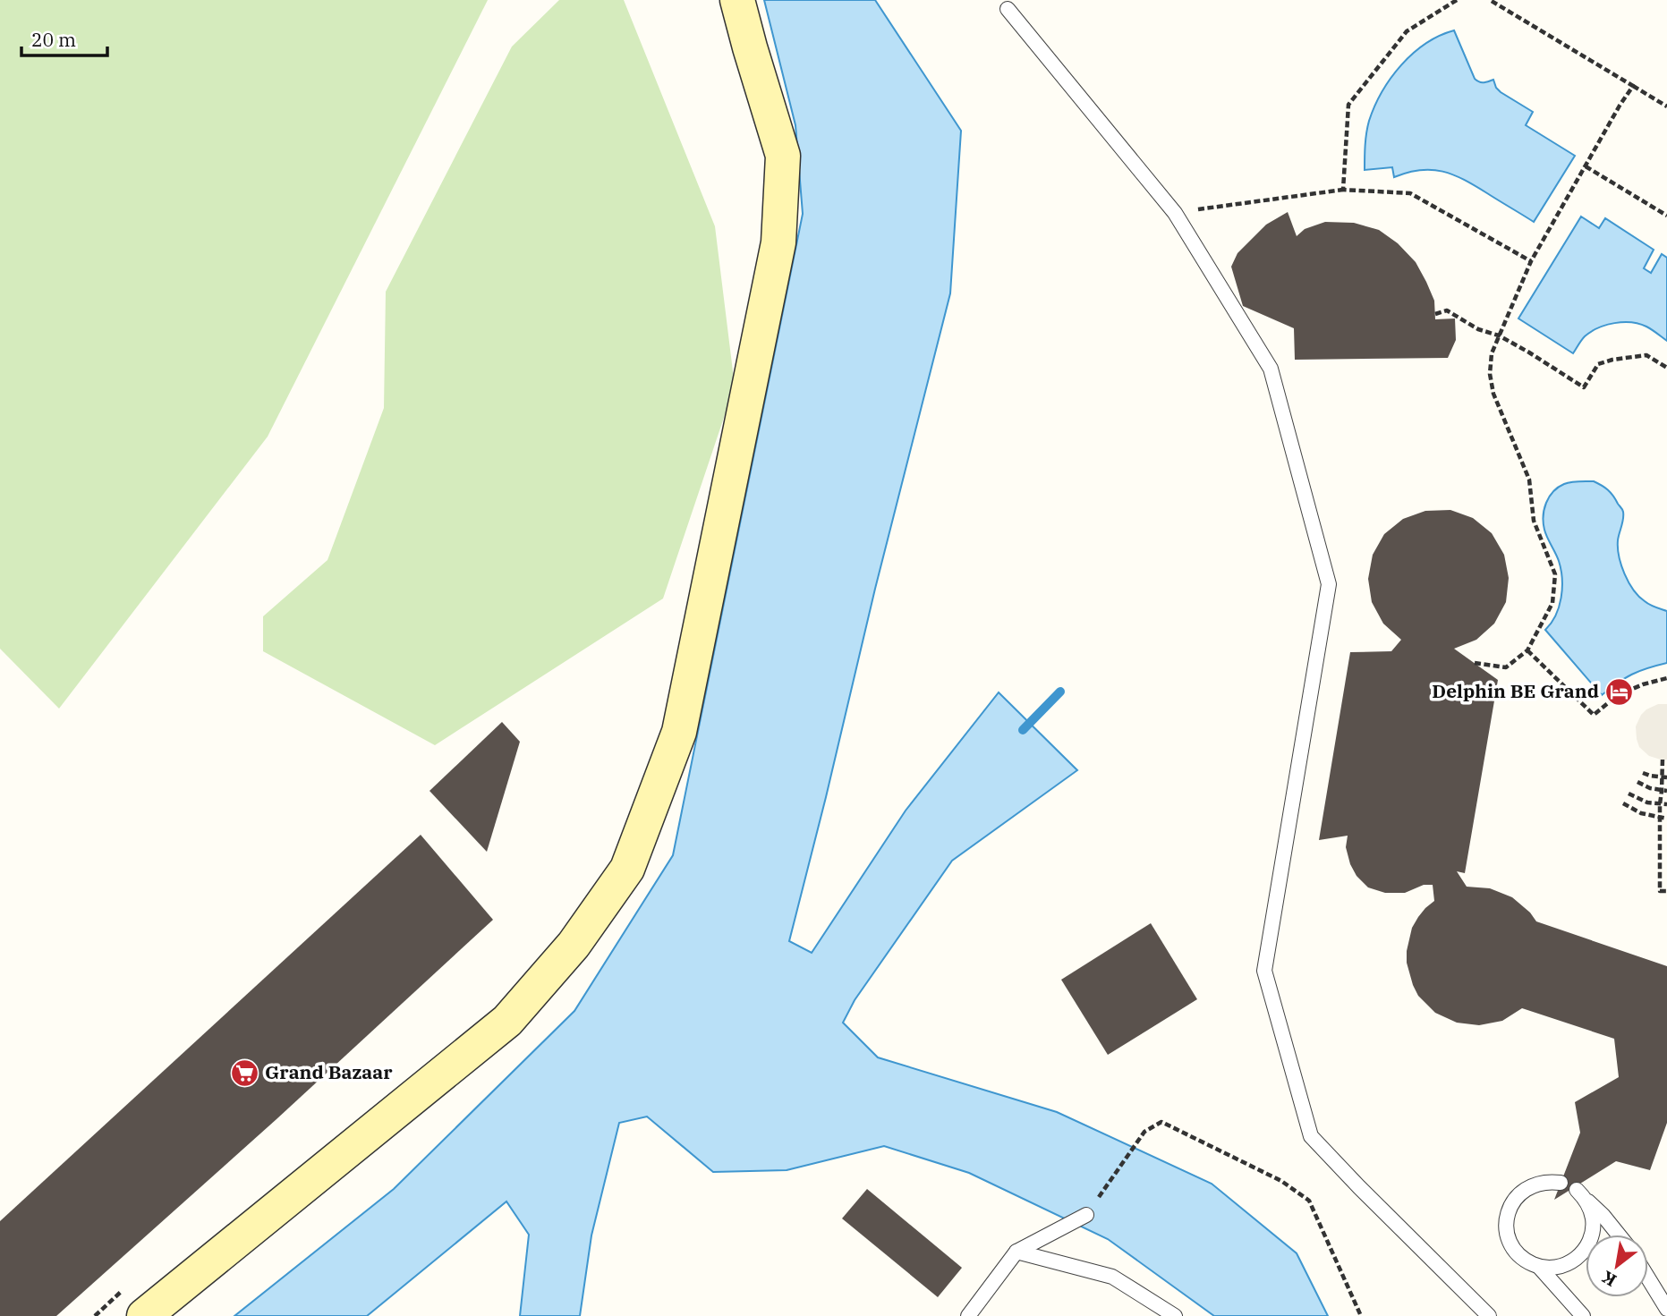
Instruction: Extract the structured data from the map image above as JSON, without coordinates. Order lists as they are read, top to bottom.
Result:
{
  "places": {
    "hotel": ["Delphin BE Grand"],
    "supermarket": ["Grand Bazaar"]
  },
  "scale_bar": "20 m",
  "north": "bottom left"
}
